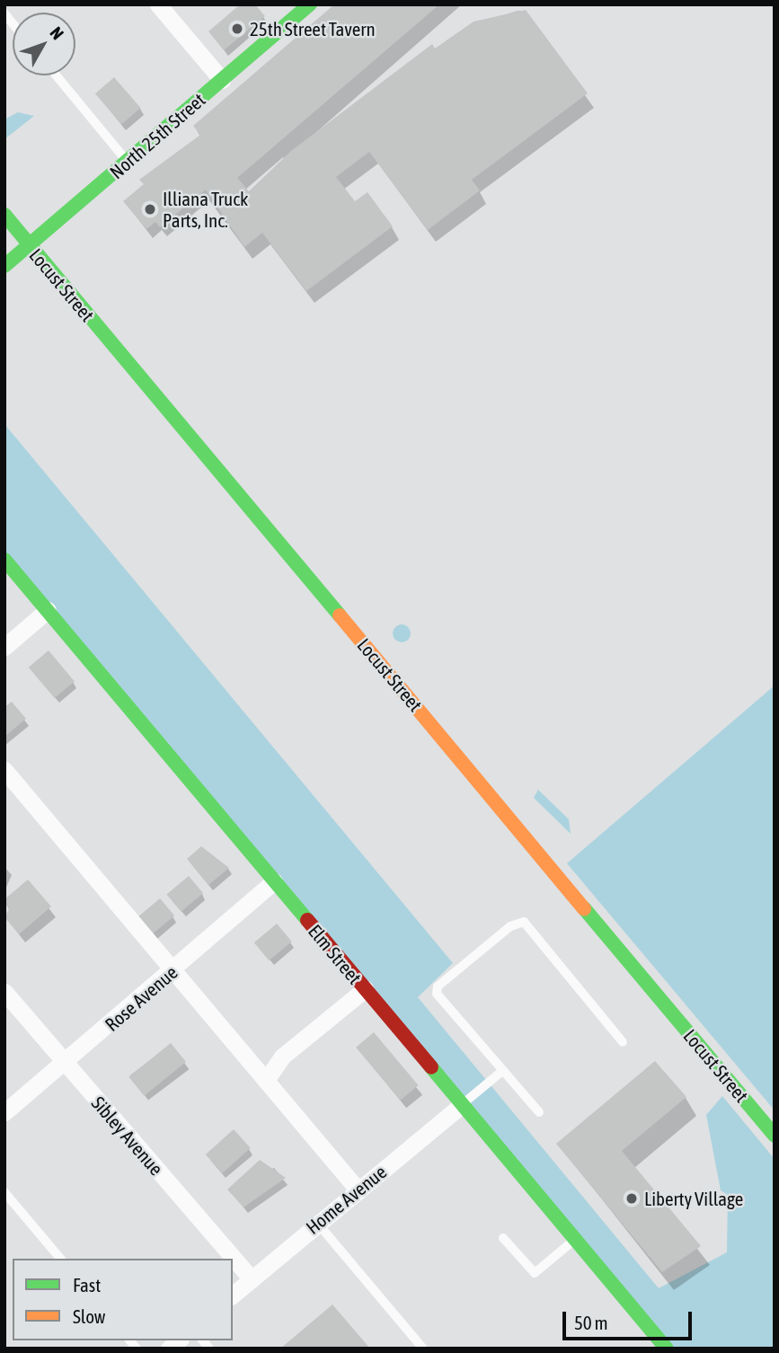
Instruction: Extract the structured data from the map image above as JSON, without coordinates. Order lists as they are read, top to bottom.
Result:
{
  "streets": {
    "street": [
      "North 25th Street",
      "Locust Street",
      "Elm Street",
      "Rose Avenue",
      "Sibley Avenue",
      "Home Avenue"
    ]
  },
  "crossings": [
    ["North 25th Street", "Locust Street"],
    ["Elm Street", "Rose Avenue"],
    ["Elm Street", "Home Avenue"],
    ["Rose Avenue", "Sibley Avenue"],
    ["Sibley Avenue", "Home Avenue"]
  ],
  "places": ["25th Street Tavern", "Illiana Truck Parts, Inc.", "Liberty Village"],
  "legend": ["Fast", "Slow"],
  "scale_bar": "50 m",
  "north": "top right"
}
